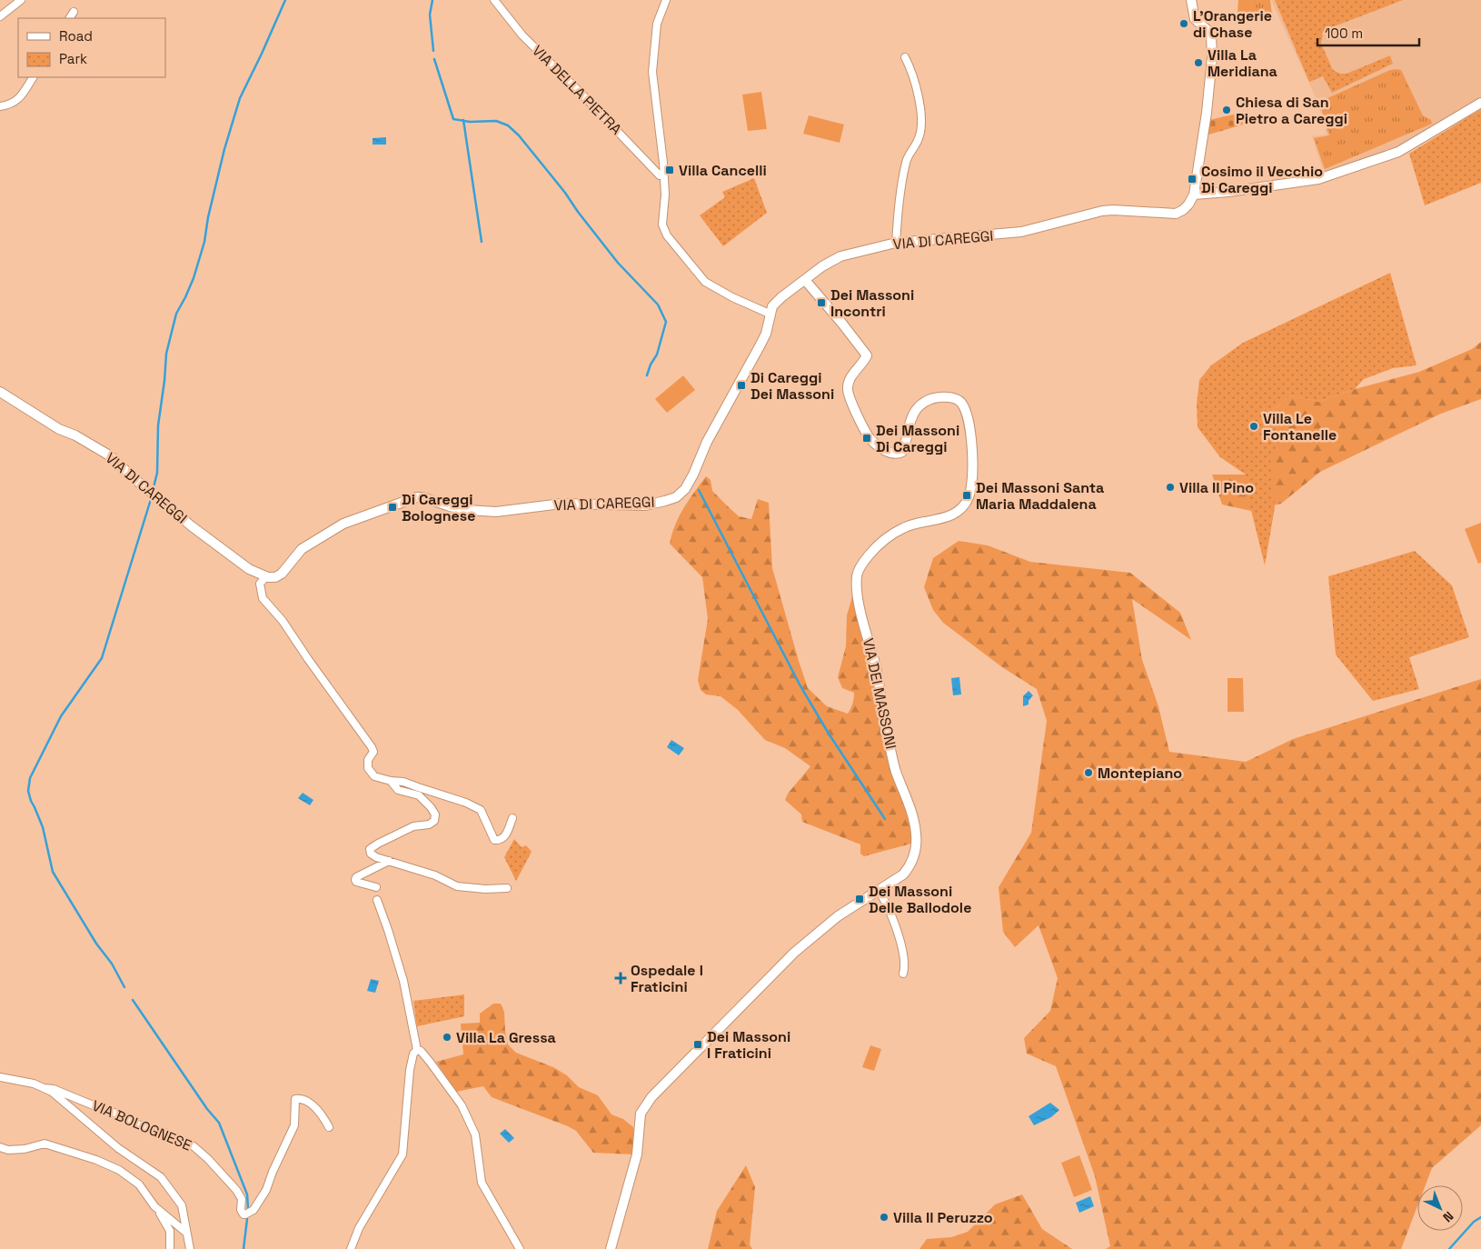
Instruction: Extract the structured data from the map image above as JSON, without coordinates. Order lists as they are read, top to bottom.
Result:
{
  "streets": {
    "street": [
      "VIA DELLA PIETRA",
      "VIA DI CAREGGI",
      "VIA DEI MASSONI",
      "VIA BOLOGNESE"
    ]
  },
  "crossings": [
    ["VIA DI CAREGGI", "VIA DEI MASSONI"]
  ],
  "places": {
    "other": [
      "L'Orangerie di Chase",
      "Villa La Meridiana",
      "Chiesa di San Pietro a Careggi",
      "Villa Le Fontanelle",
      "Villa Il Pino",
      "Montepiano",
      "Villa La Gressa",
      "Villa Il Peruzzo"
    ],
    "transit": [
      "Villa Cancelli",
      "Cosimo il Vecchio Di Careggi",
      "Dei Massoni Incontri",
      "Di Careggi Dei Massoni",
      "Dei Massoni Di Careggi",
      "Dei Massoni Santa Maria Maddalena",
      "Di Careggi Bolognese",
      "Dei Massoni Delle Ballodole",
      "Dei Massoni I Fraticini"
    ],
    "health": ["Ospedale I Fraticini"]
  },
  "legend": ["Road", "Park"],
  "scale_bar": "100 m",
  "north": "bottom right"
}
